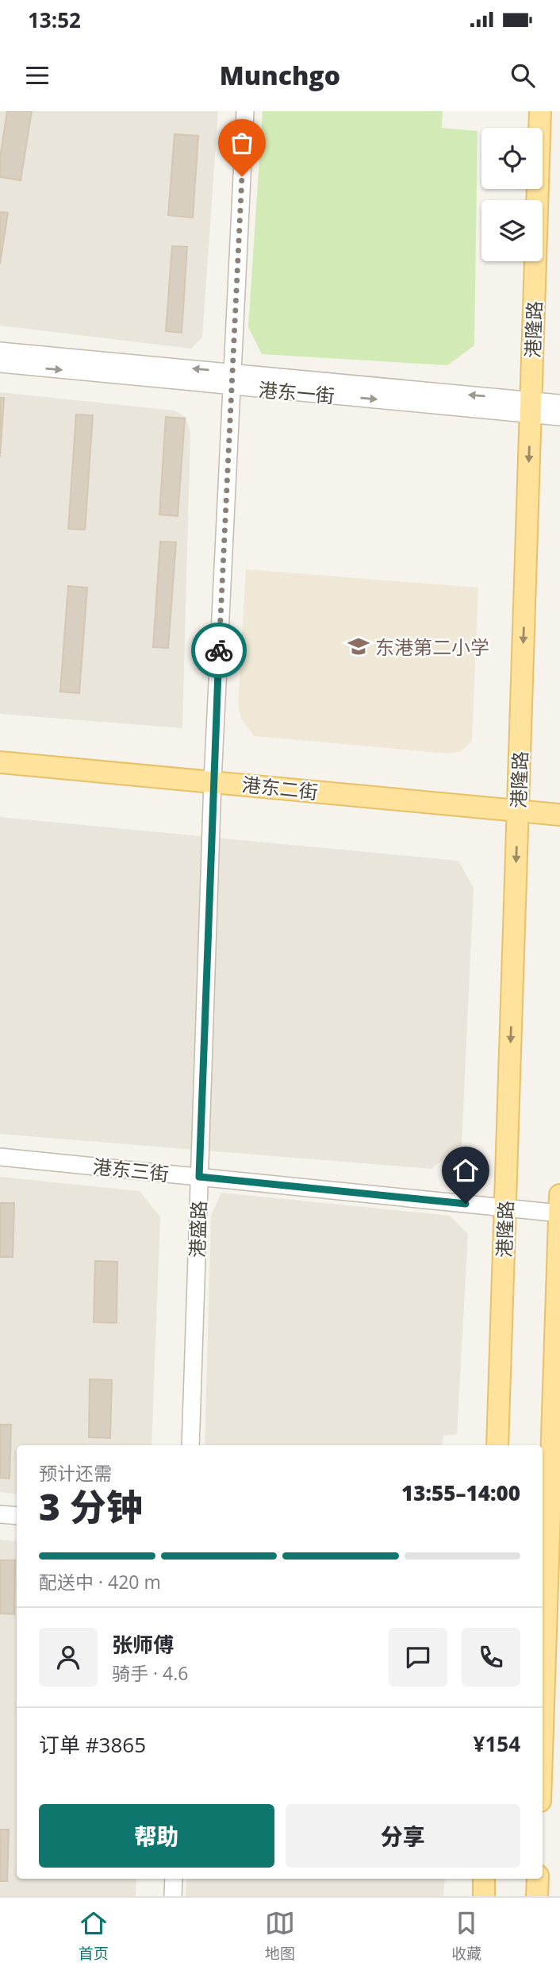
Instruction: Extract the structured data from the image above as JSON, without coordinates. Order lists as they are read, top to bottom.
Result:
{
  "streets": {
    "main road": ["港隆路", "港东二街"],
    "street": ["港东一街", "港东三街", "港盛路"]
  },
  "crossings": [
    ["港隆路", "港东一街"],
    ["港隆路", "港东二街"],
    ["港隆路", "港东三街"],
    ["港东一街", "港盛路"],
    ["港东二街", "港盛路"],
    ["港东三街", "港盛路"]
  ],
  "one_way": ["港隆路"],
  "places": {
    "school or university": ["东港第二小学"]
  },
  "page": {
    "status": "13:52",
    "header": "Munchgo",
    "heading": ["3 分钟", "预计还需", "13:55–14:00"],
    "panel": [
      "张师傅",
      "骑手 · 4.6",
      "订单 #3865",
      "¥154"
    ],
    "bar": "配送中 · 420 m",
    "buttons": ["帮助", "分享"],
    "tabs": ["首页", "地图", "收藏"]
  }
}
